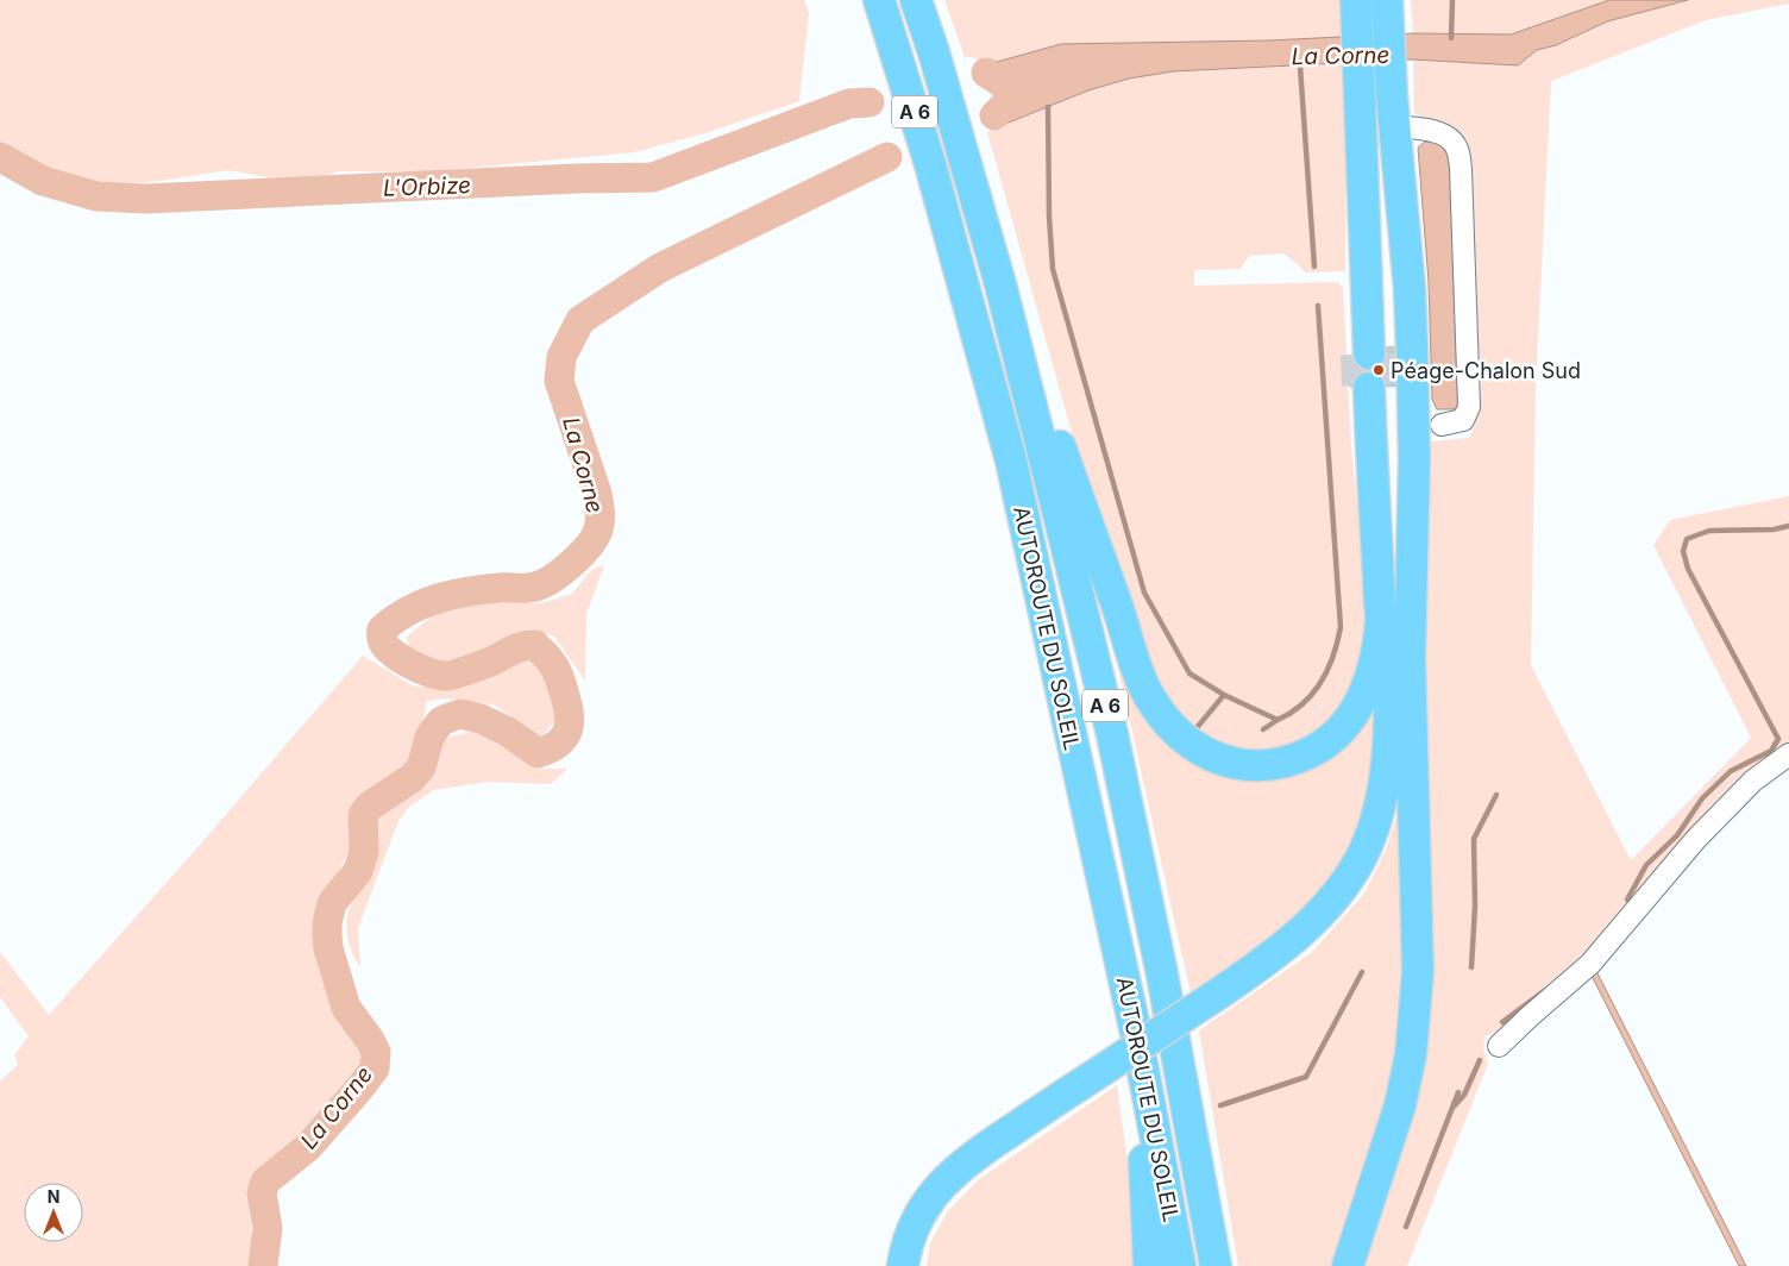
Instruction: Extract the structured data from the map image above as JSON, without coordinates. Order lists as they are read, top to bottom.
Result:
{
  "streets": {
    "highway": ["A 6", "AUTOROUTE DU SOLEIL"]
  },
  "water": ["La Corne", "L'Orbize"],
  "places": ["Péage-Chalon Sud"],
  "north": "top"
}
